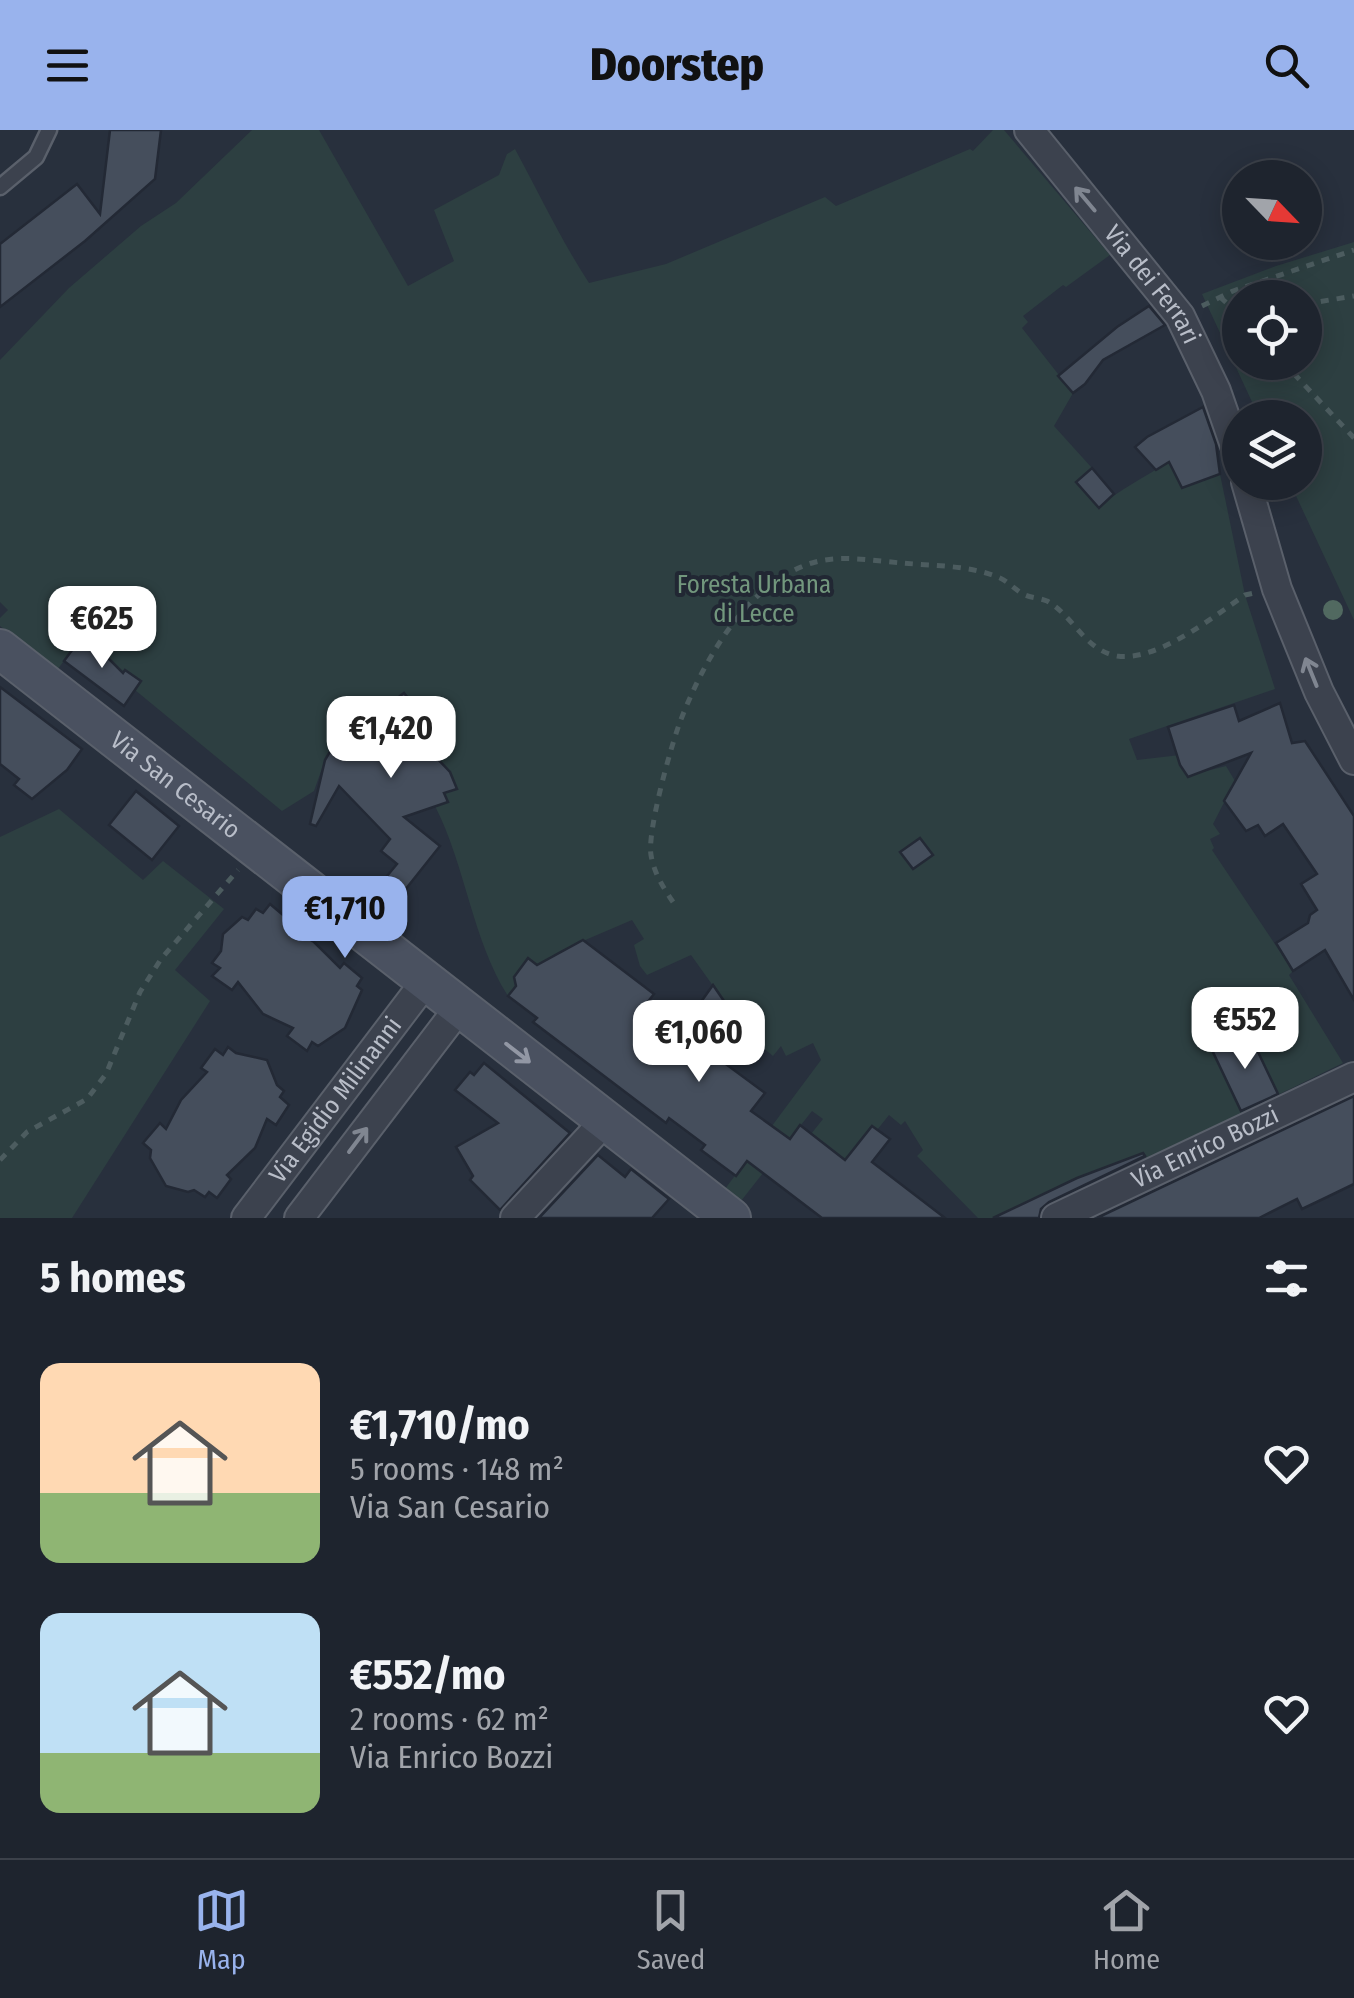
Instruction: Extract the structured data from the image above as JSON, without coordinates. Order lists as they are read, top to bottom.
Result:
{
  "streets": {
    "main road": ["Via San Cesario"],
    "street": ["Via dei Ferrari", "Via Egidio Milinanni", "Via Enrico Bozzi"]
  },
  "crossings": [
    ["Via San Cesario", "Via Egidio Milinanni"]
  ],
  "one_way": ["Via dei Ferrari"],
  "parks": ["Foresta Urbana di Lecce"],
  "north": "bottom right",
  "page": {
    "header": "Doorstep",
    "price": [
      "€625",
      "€1,420",
      "€1,710",
      "€552",
      "€1,060"
    ],
    "heading": "5 homes",
    "list": [
      {
        "name": "€1,710/mo",
        "note": "5 rooms · 148 m² · Via San Cesario"
      },
      {
        "name": "€552/mo",
        "note": "2 rooms · 62 m² · Via Enrico Bozzi"
      }
    ],
    "tabs": ["Map", "Saved", "Home"]
  }
}
